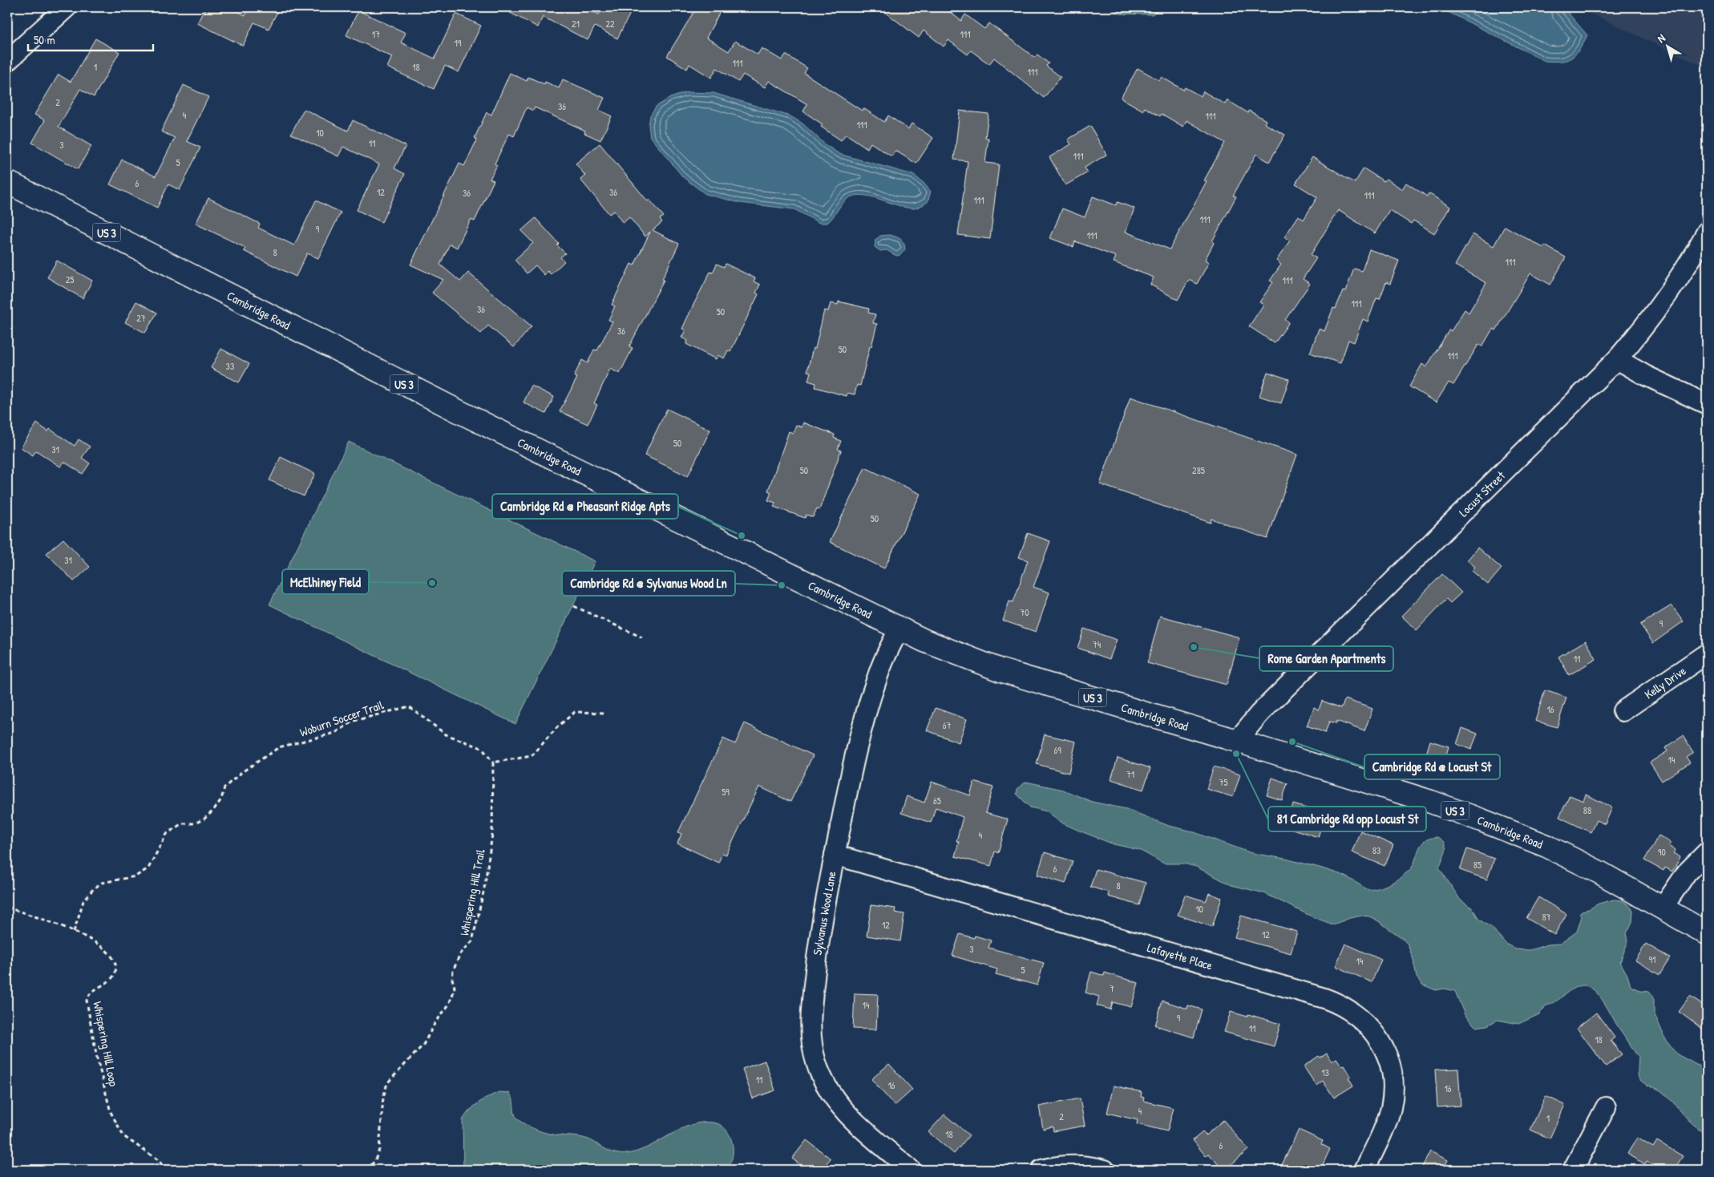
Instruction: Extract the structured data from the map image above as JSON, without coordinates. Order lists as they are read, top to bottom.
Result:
{
  "streets": {
    "highway": ["US 3", "Cambridge Road"],
    "street": [
      "Locust Street",
      "Kelly Drive",
      "Sylvanus Wood Lane",
      "Lafayette Place"
    ],
    "path": ["Woburn Soccer Trail", "Whispering Hill Trail", "Whispering Hill Loop"]
  },
  "crossings": [
    ["Cambridge Road", "Locust Street"],
    ["Cambridge Road", "Sylvanus Wood Lane"],
    ["Woburn Soccer Trail", "Whispering Hill Trail"],
    ["Woburn Soccer Trail", "Whispering Hill Loop"],
    ["Sylvanus Wood Lane", "Lafayette Place"]
  ],
  "places": [
    "Cambridge Rd @ Pheasant Ridge Apts",
    "McElhiney Field",
    "Cambridge Rd @ Sylvanus Wood Ln",
    "Rome Garden Apartments",
    "Cambridge Rd @ Locust St",
    "81 Cambridge Rd opp Locust St"
  ],
  "house_numbers": [
    "21",
    "22",
    "17",
    "111",
    "19",
    "111",
    "1",
    "18",
    "111",
    "2",
    "36",
    "4",
    "111",
    "111",
    "10",
    "11",
    "3",
    "111",
    "5",
    "6",
    "12",
    "36",
    "36",
    "111",
    "111",
    "111",
    "9",
    "111",
    "8",
    "111",
    "25",
    "111",
    "111",
    "36",
    "50",
    "27",
    "36",
    "50",
    "111",
    "33",
    "50",
    "31",
    "50",
    "285",
    "50",
    "31",
    "70",
    "9",
    "74",
    "11",
    "16",
    "67",
    "69",
    "14",
    "71",
    "75",
    "59",
    "65",
    "88",
    "4",
    "83",
    "90",
    "85",
    "6",
    "8",
    "10",
    "87",
    "12",
    "12",
    "3",
    "91",
    "14",
    "5",
    "7",
    "14",
    "9",
    "11",
    "18",
    "13",
    "11",
    "16",
    "16",
    "4",
    "2",
    "1",
    "18",
    "6"
  ],
  "scale_bar": "50 m",
  "north": "top left"
}
